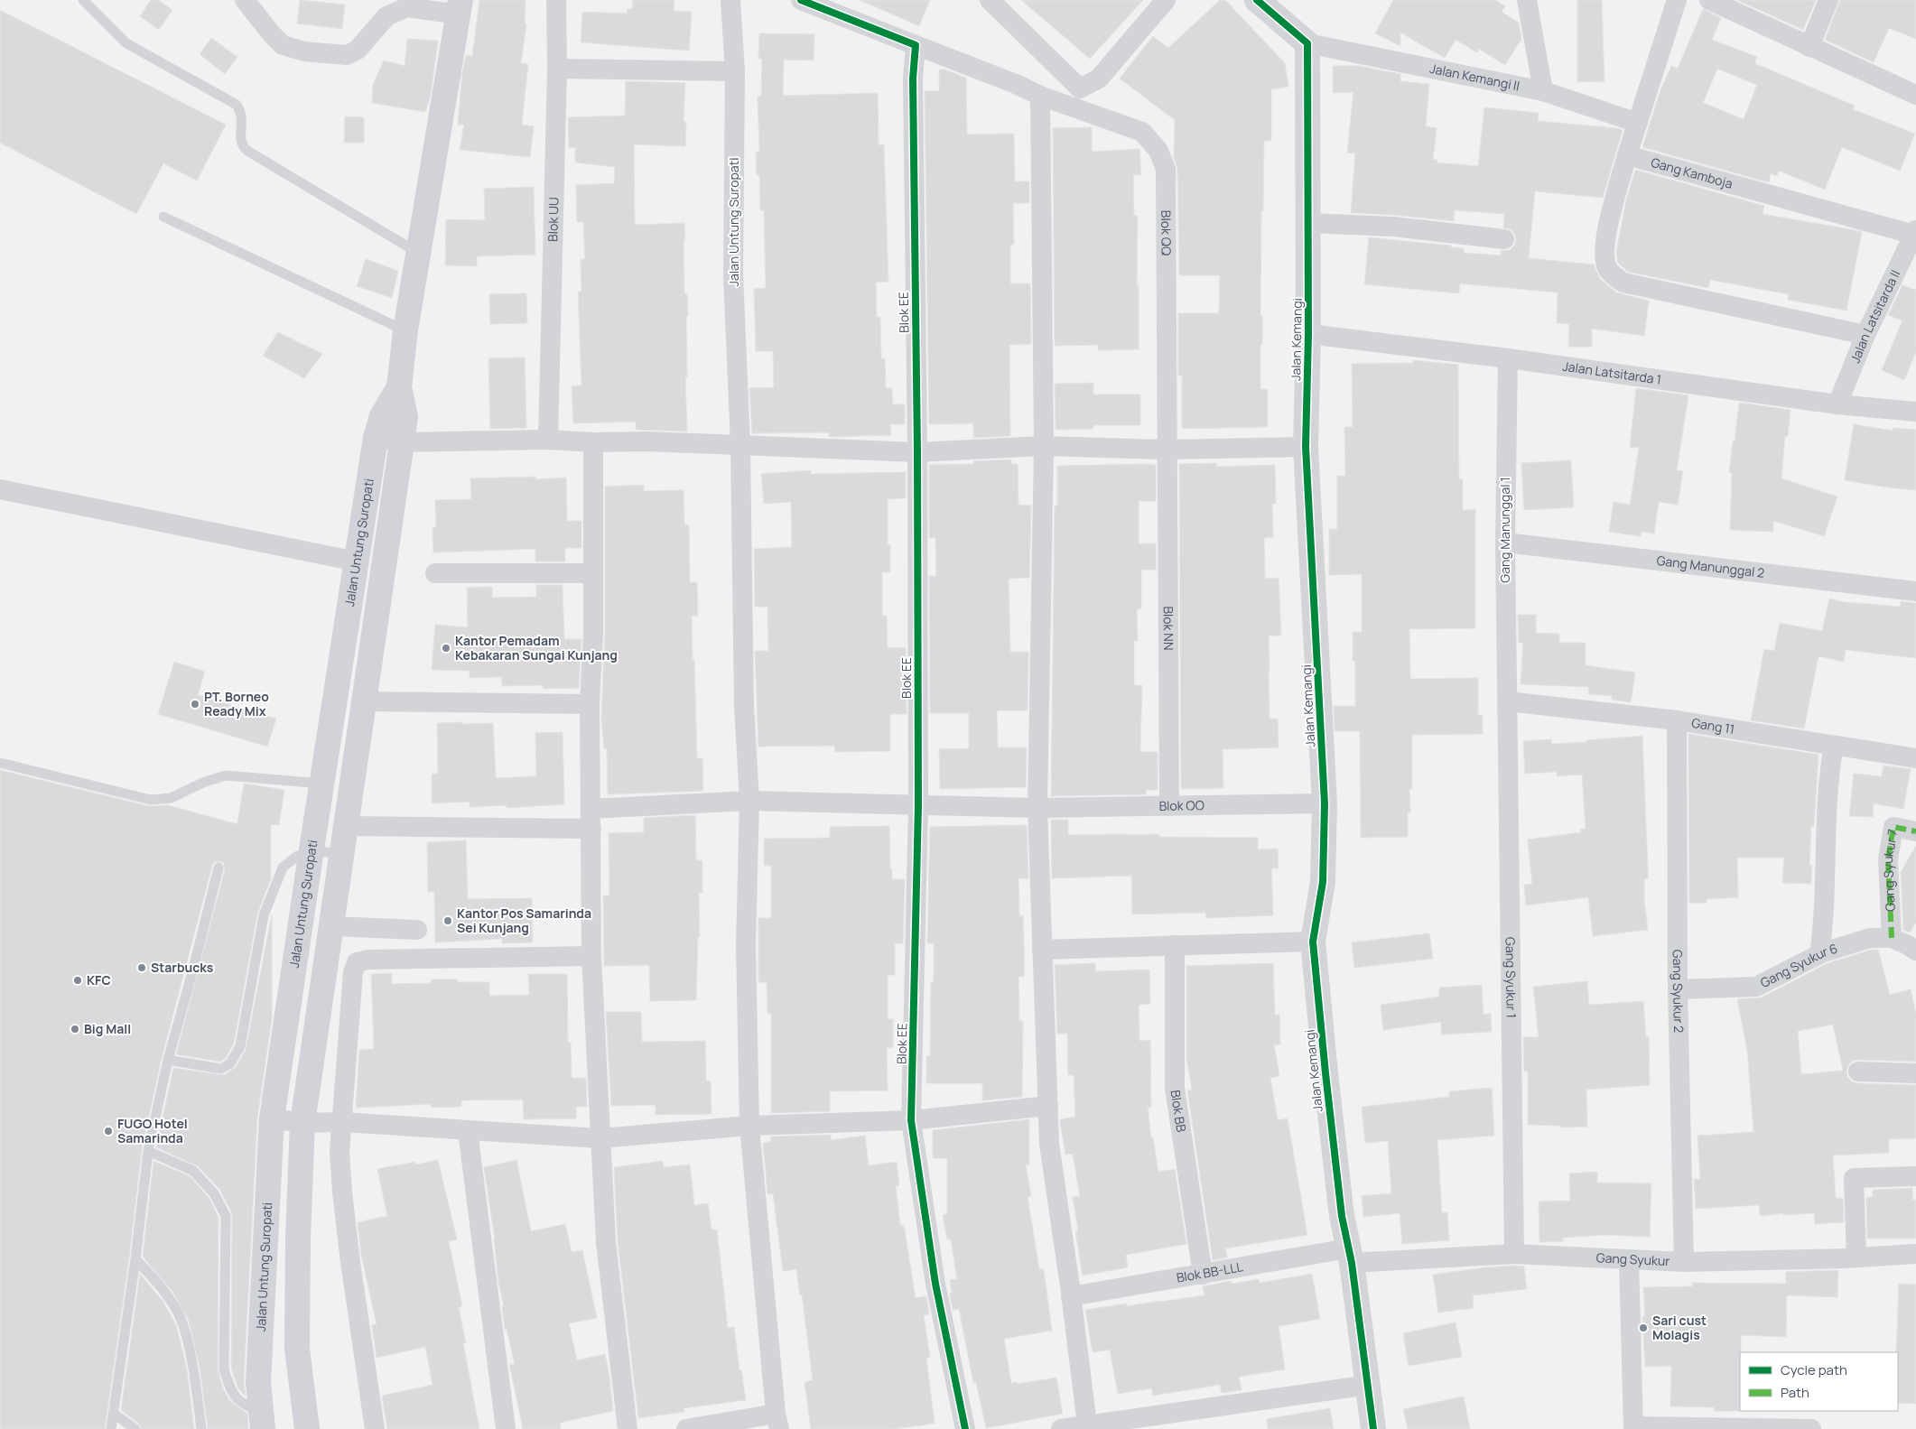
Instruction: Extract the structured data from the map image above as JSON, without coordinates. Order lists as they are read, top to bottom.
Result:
{
  "streets": {
    "main road": ["Jalan Untung Suropati"],
    "street": [
      "Jalan Kemangi II",
      "Gang Kamboja",
      "Blok UU",
      "Blok QQ",
      "Blok EE",
      "Jalan Latsitarda II",
      "Jalan Kemangi",
      "Jalan Latsitarda 1",
      "Gang Manunggal 1",
      "Gang Manunggal 2",
      "Blok NN",
      "Gang 11",
      "Blok OO",
      "Gang Syukur 7",
      "Gang Syukur 6",
      "Gang Syukur 1",
      "Gang Syukur 2",
      "Blok BB",
      "Gang Syukur",
      "Blok BB-LLL"
    ]
  },
  "crossings": [
    ["Jalan Kemangi II", "Jalan Kemangi"],
    ["Gang Kamboja", "Jalan Latsitarda II"],
    ["Jalan Untung Suropati", "Blok OO"],
    ["Blok QQ", "Blok EE"],
    ["Blok QQ", "Blok NN"],
    ["Blok EE", "Blok OO"],
    ["Jalan Latsitarda II", "Jalan Latsitarda 1"],
    ["Jalan Kemangi", "Jalan Latsitarda 1"],
    ["Jalan Kemangi", "Blok OO"],
    ["Jalan Kemangi", "Gang Syukur"],
    ["Jalan Kemangi", "Blok BB-LLL"],
    ["Jalan Latsitarda 1", "Gang Manunggal 1"],
    ["Gang Manunggal 1", "Gang Manunggal 2"],
    ["Gang Manunggal 1", "Gang 11"],
    ["Gang Manunggal 1", "Gang Syukur 1"],
    ["Blok NN", "Blok OO"],
    ["Gang 11", "Gang Syukur 1"],
    ["Gang 11", "Gang Syukur 2"],
    ["Gang Syukur 7", "Gang Syukur 6"],
    ["Gang Syukur 6", "Gang Syukur 2"],
    ["Gang Syukur 1", "Gang Syukur"],
    ["Gang Syukur 2", "Gang Syukur"],
    ["Blok BB", "Blok BB-LLL"],
    ["Gang Syukur", "Blok BB-LLL"]
  ],
  "places": [
    "Kantor Pemadam Kebakaran Sungai Kunjang",
    "PT. Borneo Ready Mix",
    "Kantor Pos Samarinda Sei Kunjang",
    "Starbucks",
    "KFC",
    "Big Mall",
    "FUGO Hotel Samarinda",
    "Sari cust Molagis"
  ],
  "legend": ["Cycle path", "Path"]
}
